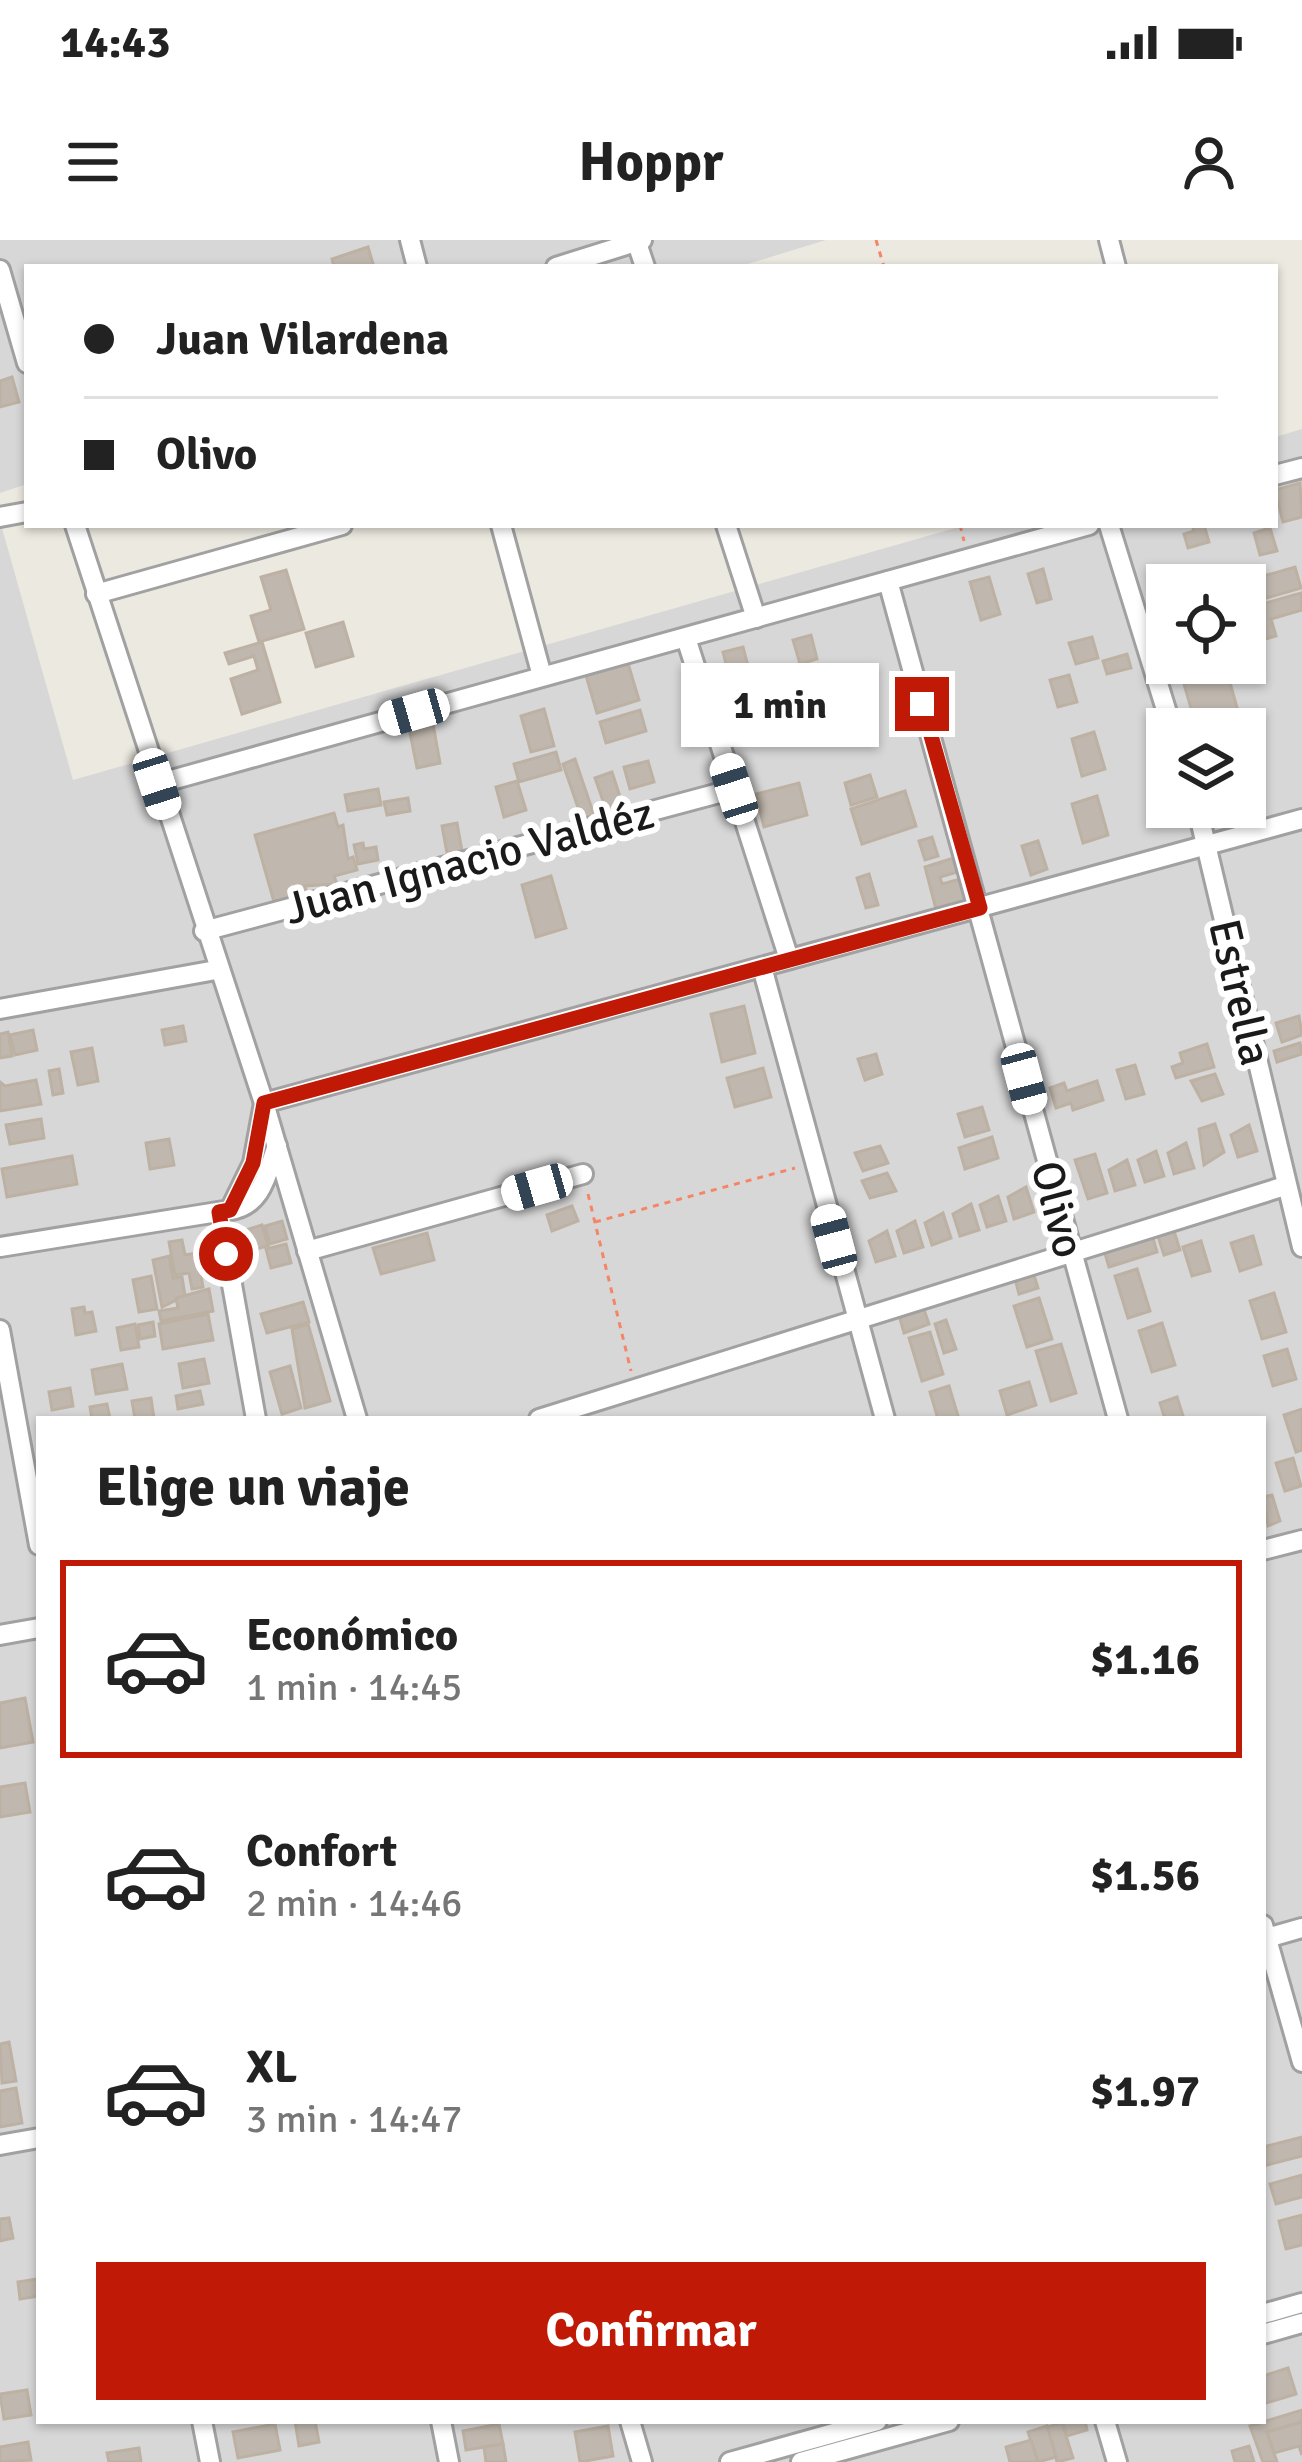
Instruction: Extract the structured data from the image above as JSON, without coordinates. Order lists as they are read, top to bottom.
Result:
{
  "streets": {
    "street": ["Juan Ignacio Valdéz", "Estrella", "Olivo"]
  },
  "page": {
    "status": "14:43",
    "header": "Hoppr",
    "banner": ["Juan Vilardena", "Olivo"],
    "bubble": "1 min",
    "heading": "Elige un viaje",
    "list": [
      {
        "name": "Económico",
        "note": "1 min · 14:45",
        "value": "$1.16"
      },
      {
        "name": "Confort",
        "note": "2 min · 14:46",
        "value": "$1.56"
      },
      {
        "name": "XL",
        "note": "3 min · 14:47",
        "value": "$1.97"
      }
    ],
    "buttons": "Confirmar"
  }
}
